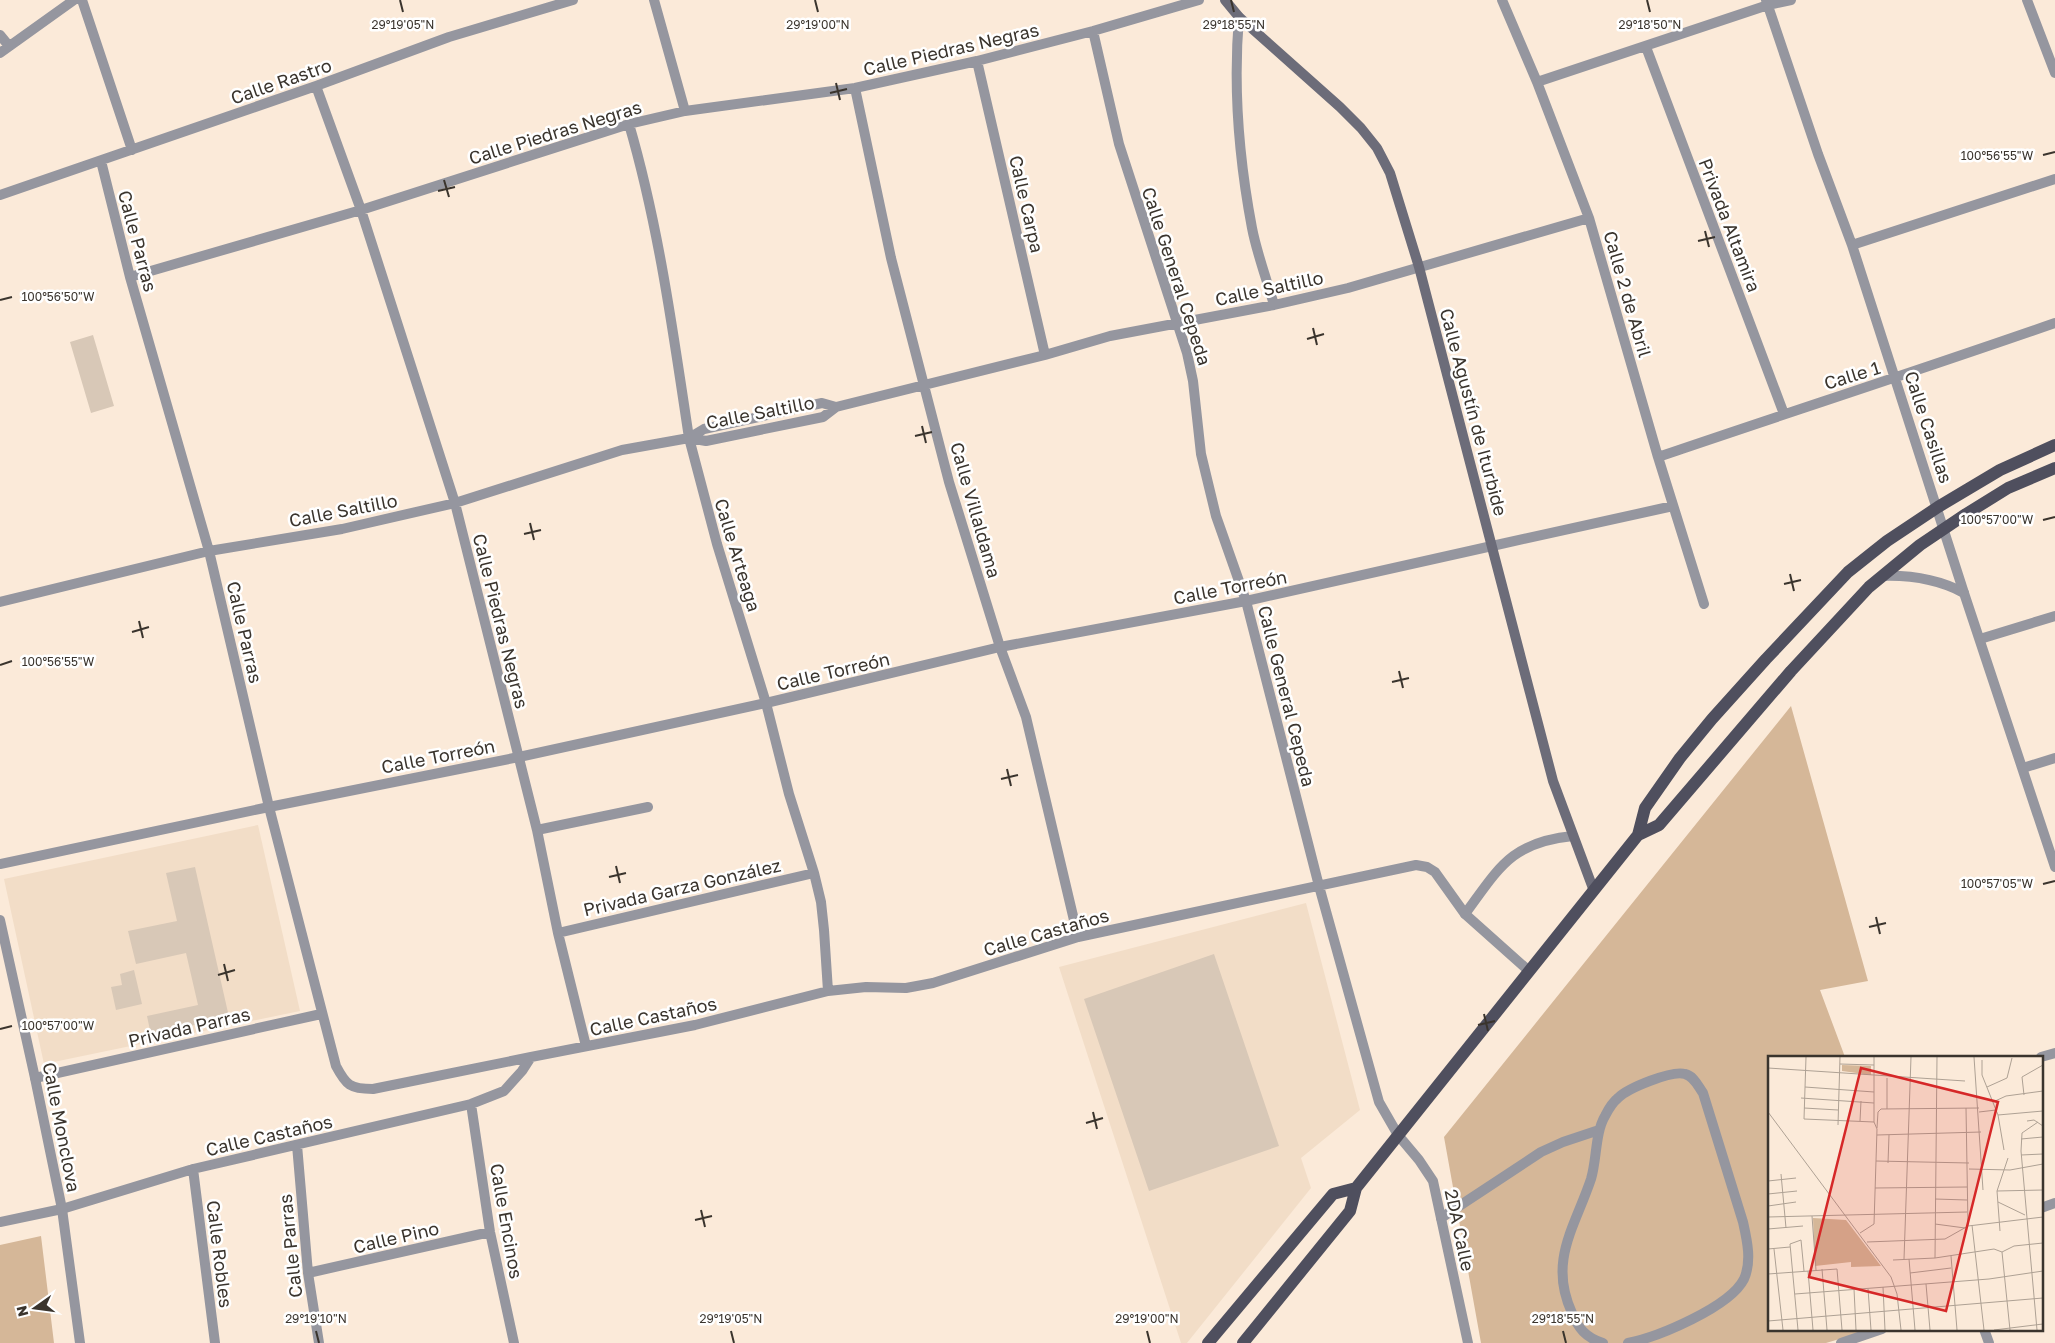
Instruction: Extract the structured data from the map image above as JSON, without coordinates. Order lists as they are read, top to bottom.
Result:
{
  "streets": {
    "main road": ["Calle Agustín de Iturbide"],
    "street": [
      "Calle Piedras Negras",
      "Calle Rastro",
      "Calle Carpa",
      "Privada Altamira",
      "Calle Parras",
      "Calle General Cepeda",
      "Calle Saltillo",
      "Calle 2 de Abril",
      "Calle 1",
      "Calle Casillas",
      "Calle Villaldama",
      "Calle Arteaga",
      "Calle Torreón",
      "Privada Garza González",
      "Calle Castaños",
      "Privada Parras",
      "Calle Monclova",
      "Calle Encinos",
      "2DA Calle",
      "Calle Pino",
      "Calle Robles"
    ]
  },
  "crossings": [
    ["Calle Piedras Negras", "Calle Rastro"],
    ["Calle Piedras Negras", "Calle Carpa"],
    ["Calle Piedras Negras", "Calle Parras"],
    ["Calle Piedras Negras", "Calle General Cepeda"],
    ["Calle Piedras Negras", "Calle Saltillo"],
    ["Calle Piedras Negras", "Calle Villaldama"],
    ["Calle Piedras Negras", "Calle Arteaga"],
    ["Calle Piedras Negras", "Calle Torreón"],
    ["Calle Piedras Negras", "Privada Garza González"],
    ["Calle Piedras Negras", "Calle Castaños"],
    ["Calle Rastro", "Calle Parras"],
    ["Calle Carpa", "Calle Saltillo"],
    ["Privada Altamira", "Calle 1"],
    ["Calle Parras", "Calle Saltillo"],
    ["Calle Parras", "Calle Torreón"],
    ["Calle Parras", "Calle Castaños"],
    ["Calle Parras", "Privada Parras"],
    ["Calle Parras", "Calle Pino"],
    ["Calle General Cepeda", "Calle Saltillo"],
    ["Calle General Cepeda", "Calle Torreón"],
    ["Calle General Cepeda", "Calle Castaños"],
    ["Calle General Cepeda", "2DA Calle"],
    ["Calle Saltillo", "Calle 2 de Abril"],
    ["Calle Saltillo", "Calle Agustín de Iturbide"],
    ["Calle Saltillo", "Calle Villaldama"],
    ["Calle Saltillo", "Calle Arteaga"],
    ["Calle 2 de Abril", "Calle 1"],
    ["Calle 2 de Abril", "Calle Torreón"],
    ["Calle 1", "Calle Casillas"],
    ["Calle Agustín de Iturbide", "Calle Torreón"],
    ["Calle Villaldama", "Calle Torreón"],
    ["Calle Villaldama", "Calle Castaños"],
    ["Calle Arteaga", "Calle Torreón"],
    ["Calle Arteaga", "Privada Garza González"],
    ["Calle Arteaga", "Calle Castaños"],
    ["Calle Castaños", "Calle Monclova"],
    ["Calle Castaños", "Calle Encinos"],
    ["Calle Castaños", "Calle Robles"],
    ["Privada Parras", "Calle Monclova"],
    ["Calle Encinos", "Calle Pino"]
  ],
  "north": "left",
  "coordinates": [
    "29°19'05\"N",
    "29°19'00\"N",
    "29°18'55\"N",
    "29°18'50\"N",
    "100°56'55\"W",
    "100°56'50\"W",
    "100°57'00\"W",
    "100°57'05\"W",
    "29°19'10\"N"
  ]
}
